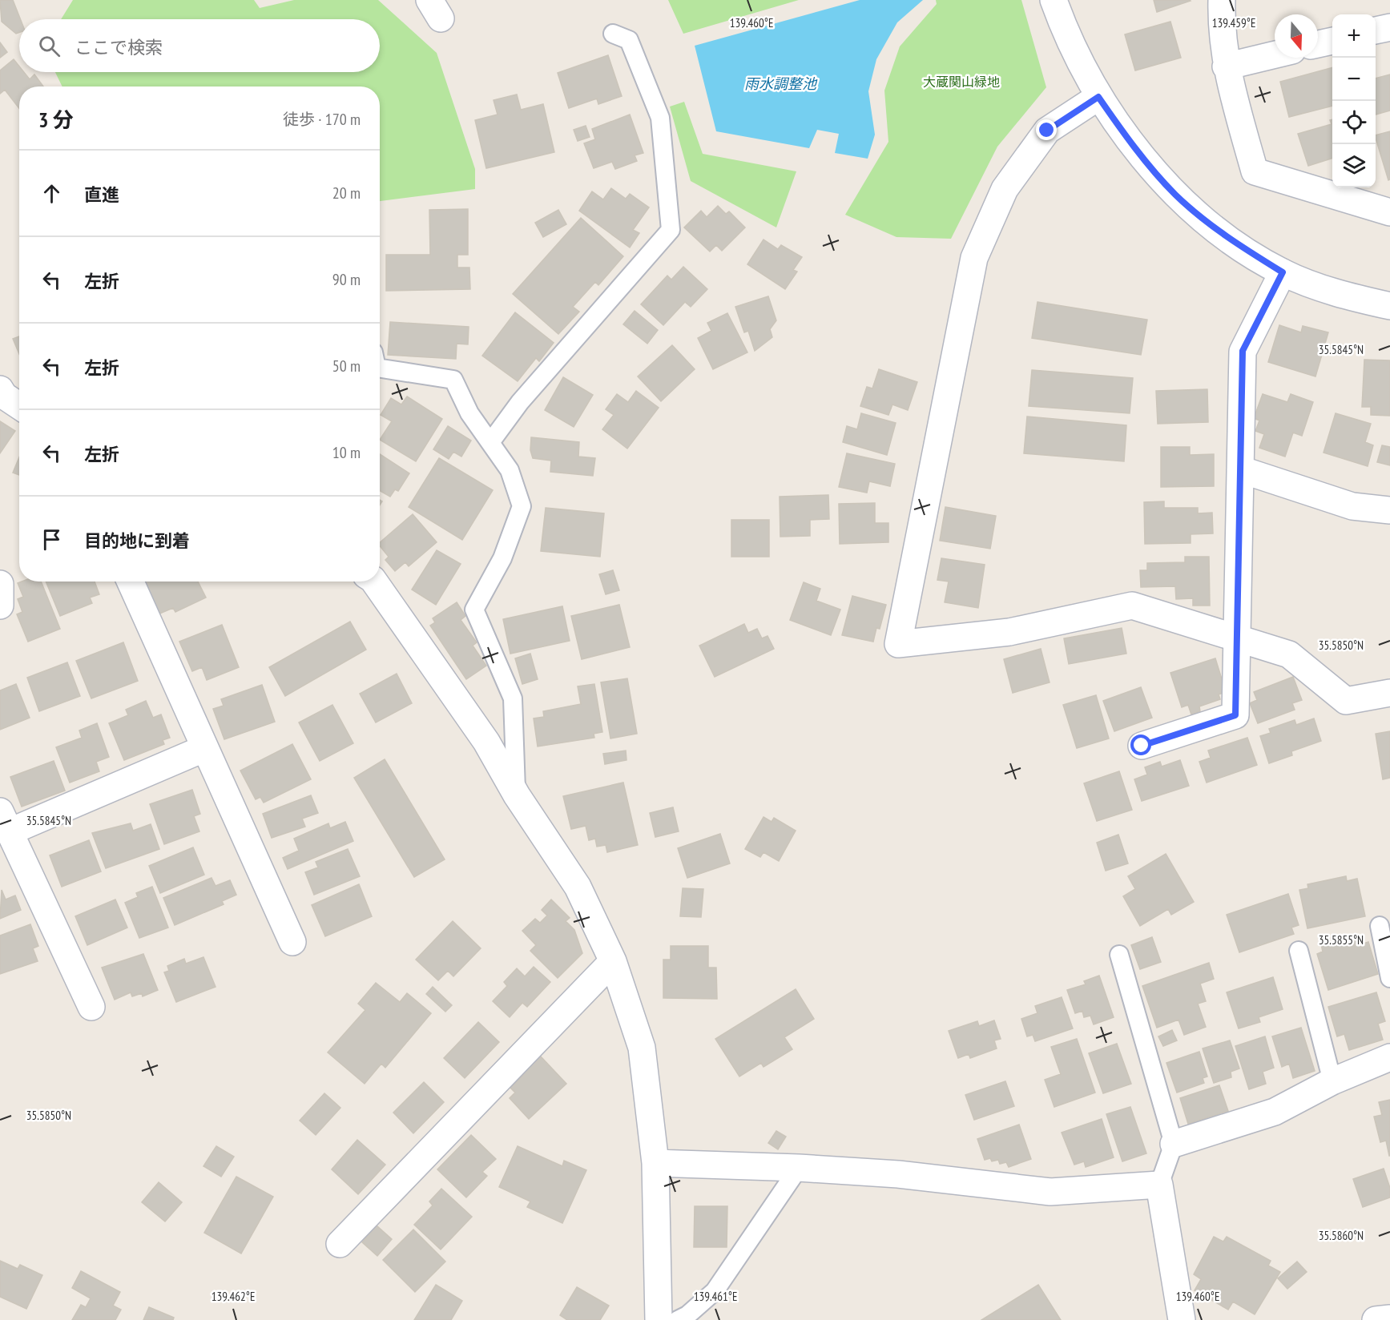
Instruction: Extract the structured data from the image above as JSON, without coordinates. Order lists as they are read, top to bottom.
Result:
{
  "water": ["雨水調整池"],
  "parks": ["大蔵関山緑地"],
  "north": "bottom",
  "page": {
    "map_buttons": ["+", "−"],
    "search": "ここで検索",
    "heading": ["3 分", "徒歩 · 170 m"],
    "list": [
      ["直進", "20 m"],
      ["左折", "90 m"],
      ["左折", "50 m"],
      ["左折", "10 m"],
      "目的地に到着"
    ]
  },
  "coordinates": [
    "139.460°E",
    "139.459°E",
    "35.5845°N",
    "35.5850°N",
    "35.5855°N",
    "35.5860°N",
    "139.462°E",
    "139.461°E"
  ]
}
